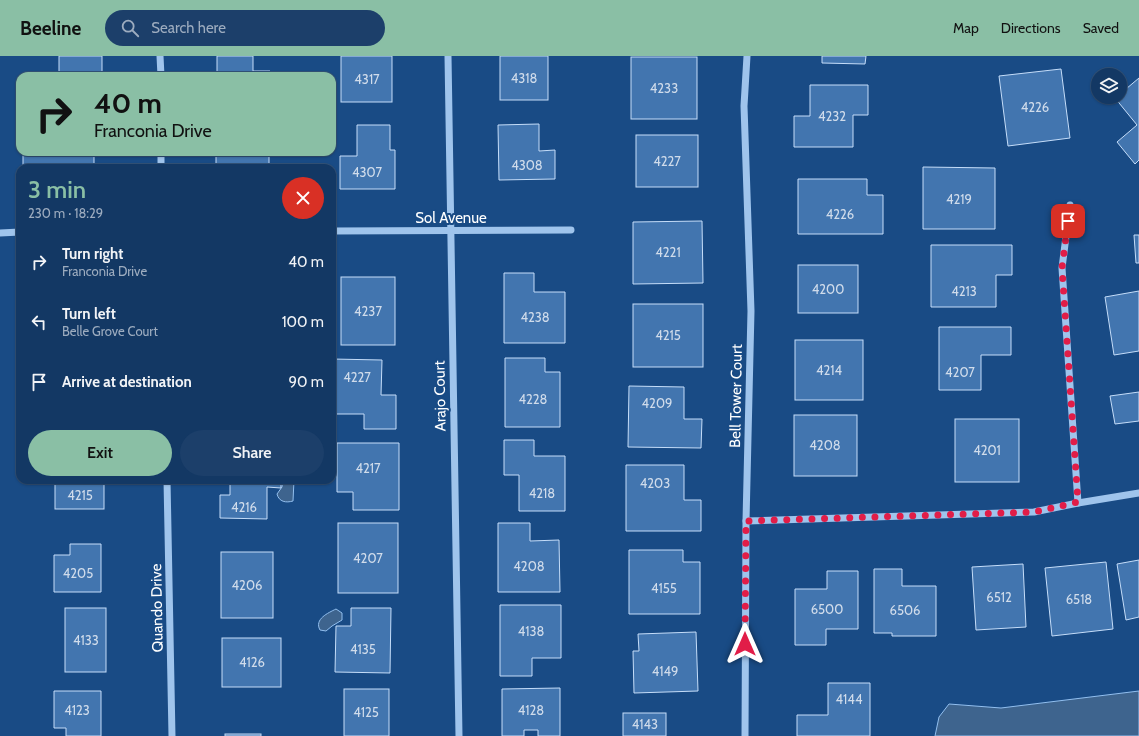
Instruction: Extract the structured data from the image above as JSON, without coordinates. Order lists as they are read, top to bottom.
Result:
{
  "streets": {
    "street": [
      "Sol Avenue",
      "Arajo Court",
      "Bell Tower Court",
      "Quando Drive"
    ]
  },
  "crossings": [
    ["Sol Avenue", "Arajo Court"]
  ],
  "house_numbers": [
    "4318",
    "4317",
    "4233",
    "4226",
    "4232",
    "4227",
    "4308",
    "4307",
    "4219",
    "4226",
    "4221",
    "4200",
    "4213",
    "4237",
    "4238",
    "4215",
    "4214",
    "4207",
    "4227",
    "4228",
    "4209",
    "4208",
    "4201",
    "4217",
    "4203",
    "4218",
    "4215",
    "4216",
    "4207",
    "4208",
    "4205",
    "4206",
    "4155",
    "6512",
    "6518",
    "6500",
    "6506",
    "4138",
    "4133",
    "4135",
    "4126",
    "4149",
    "4144",
    "4123",
    "4128",
    "4125",
    "4143"
  ],
  "page": {
    "header": "Beeline",
    "search": "Search here",
    "nav": ["Map", "Directions", "Saved"],
    "turn": ["40 m", "Franconia Drive"],
    "heading": ["3 min", "230 m · 18:29"],
    "list": [
      {
        "name": "Turn right",
        "note": "Franconia Drive",
        "value": "40 m"
      },
      {
        "name": "Turn left",
        "note": "Belle Grove Court",
        "value": "100 m"
      },
      {
        "name": "Arrive at destination",
        "value": "90 m"
      }
    ],
    "buttons": ["Exit", "Share"]
  }
}
